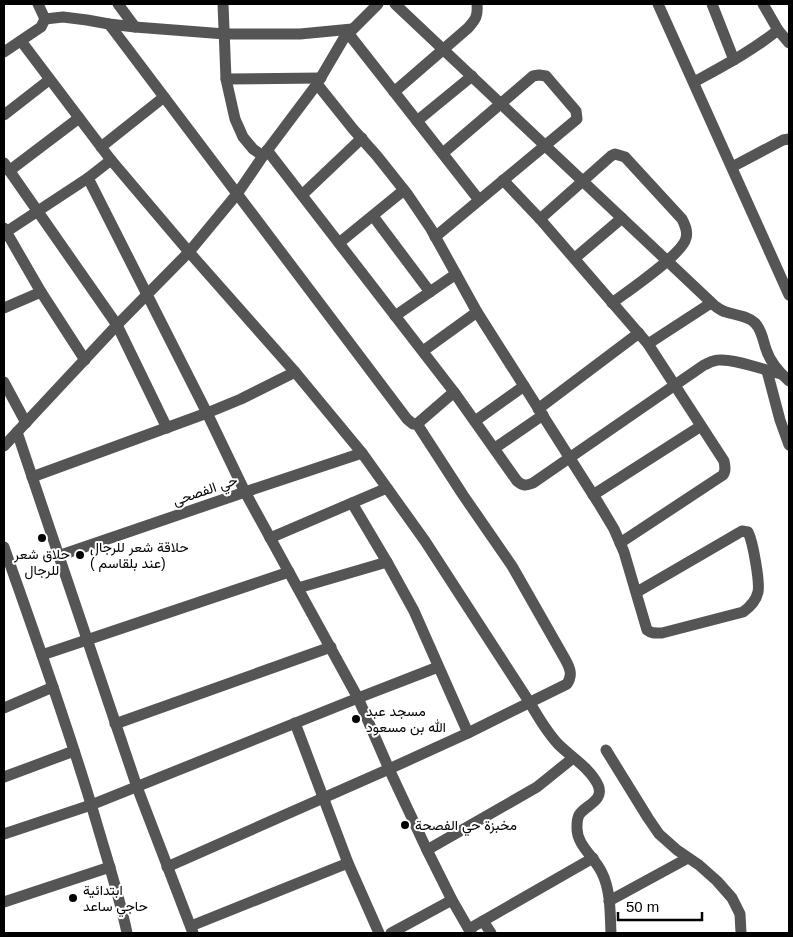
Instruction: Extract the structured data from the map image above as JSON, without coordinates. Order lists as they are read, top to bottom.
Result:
{
  "streets": {
    "street": ["حي الفصحى"]
  },
  "places": [
    "حلاق شعر للرجال",
    "حلاقة شعر للرجال ( عند بلقاسم)",
    "مسجد عبد الله بن مسعود",
    "مخبزة حي الفصحة",
    "ابتدائية حاجي ساعد"
  ],
  "scale_bar": "50 m"
}
